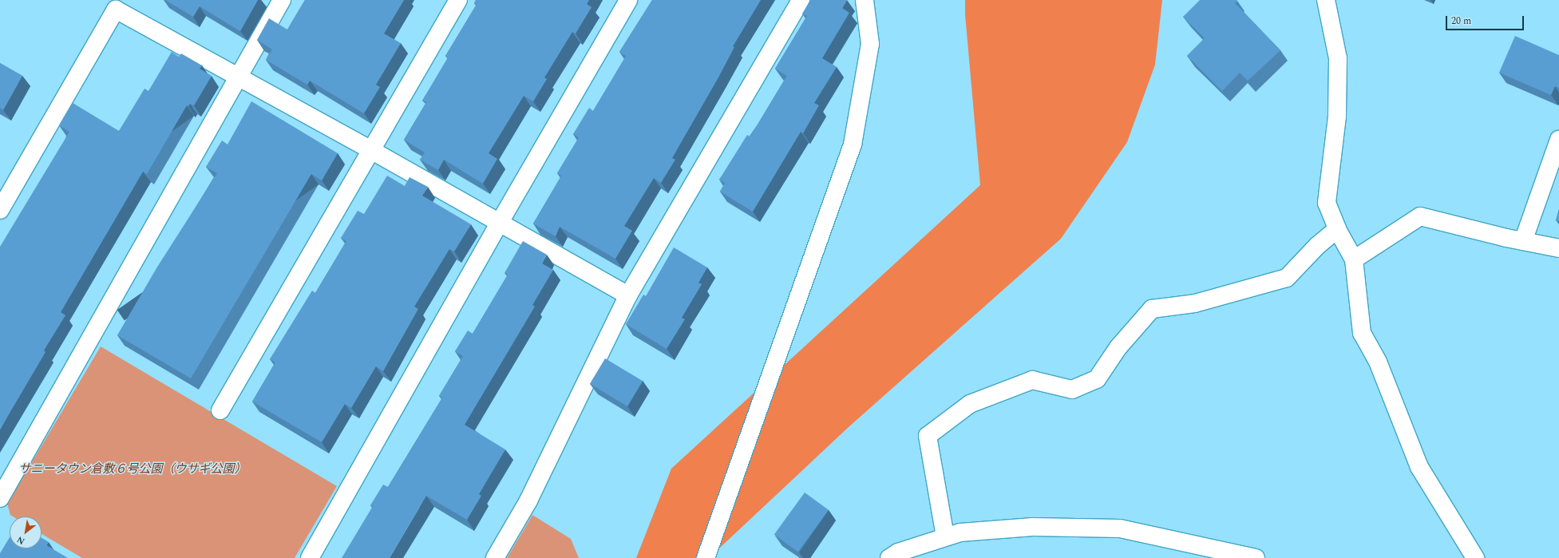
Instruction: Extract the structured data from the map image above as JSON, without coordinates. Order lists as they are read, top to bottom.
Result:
{
  "parks": ["サニータウン倉敷６号公園（ウサギ公園）"],
  "scale_bar": "20 m",
  "north": "bottom left"
}
